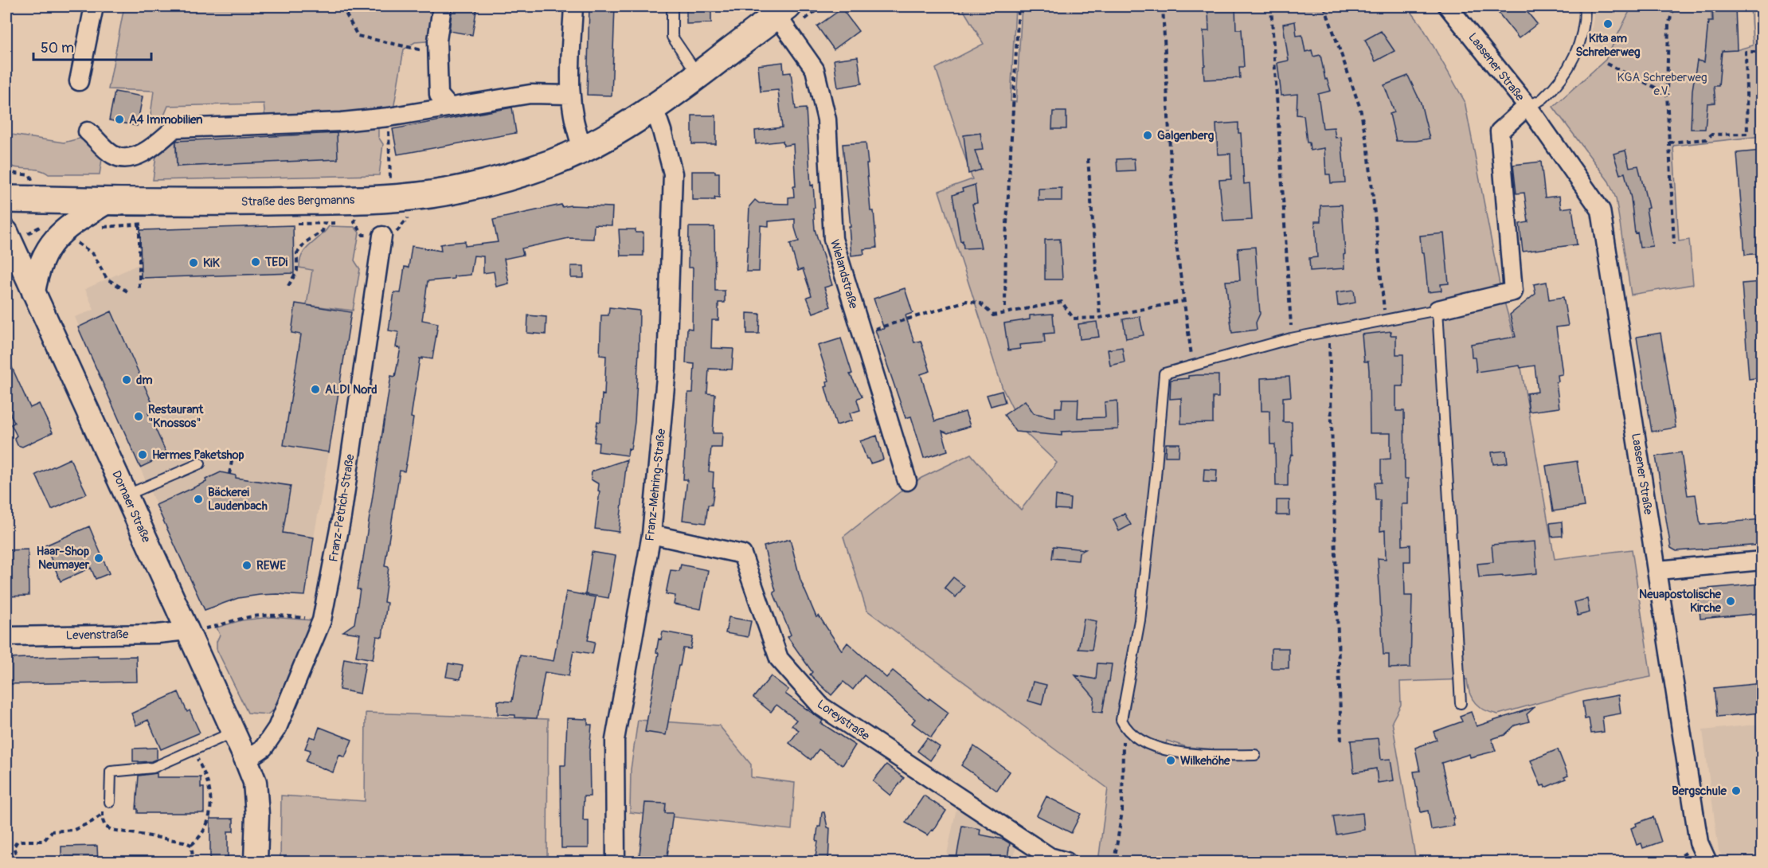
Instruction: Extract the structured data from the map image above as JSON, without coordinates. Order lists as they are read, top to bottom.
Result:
{
  "streets": {
    "main road": ["Straße des Bergmanns"],
    "street": [
      "Laasener Straße",
      "Wielandstraße",
      "Franz-Mehring-Straße",
      "Dornaer Straße",
      "Franz-Petrich-Straße",
      "Levenstraße",
      "Loreystraße"
    ]
  },
  "crossings": [
    ["Straße des Bergmanns", "Wielandstraße"],
    ["Straße des Bergmanns", "Franz-Mehring-Straße"],
    ["Franz-Mehring-Straße", "Loreystraße"],
    ["Dornaer Straße", "Franz-Petrich-Straße"],
    ["Dornaer Straße", "Levenstraße"]
  ],
  "parks": ["KGA Schreberweg e.V."],
  "places": [
    "Kita am Schreberweg",
    "A4 Immobilien",
    "Galgenberg",
    "TEDi",
    "KiK",
    "dm",
    "ALDI Nord",
    "Restaurant \"Knossos\"",
    "Hermes Paketshop",
    "Bäckerei Laudenbach",
    "Haar-Shop Neumayer",
    "REWE",
    "Neuapostolische Kirche",
    "Wilkehöhe",
    "Bergschule"
  ],
  "scale_bar": "50 m"
}
